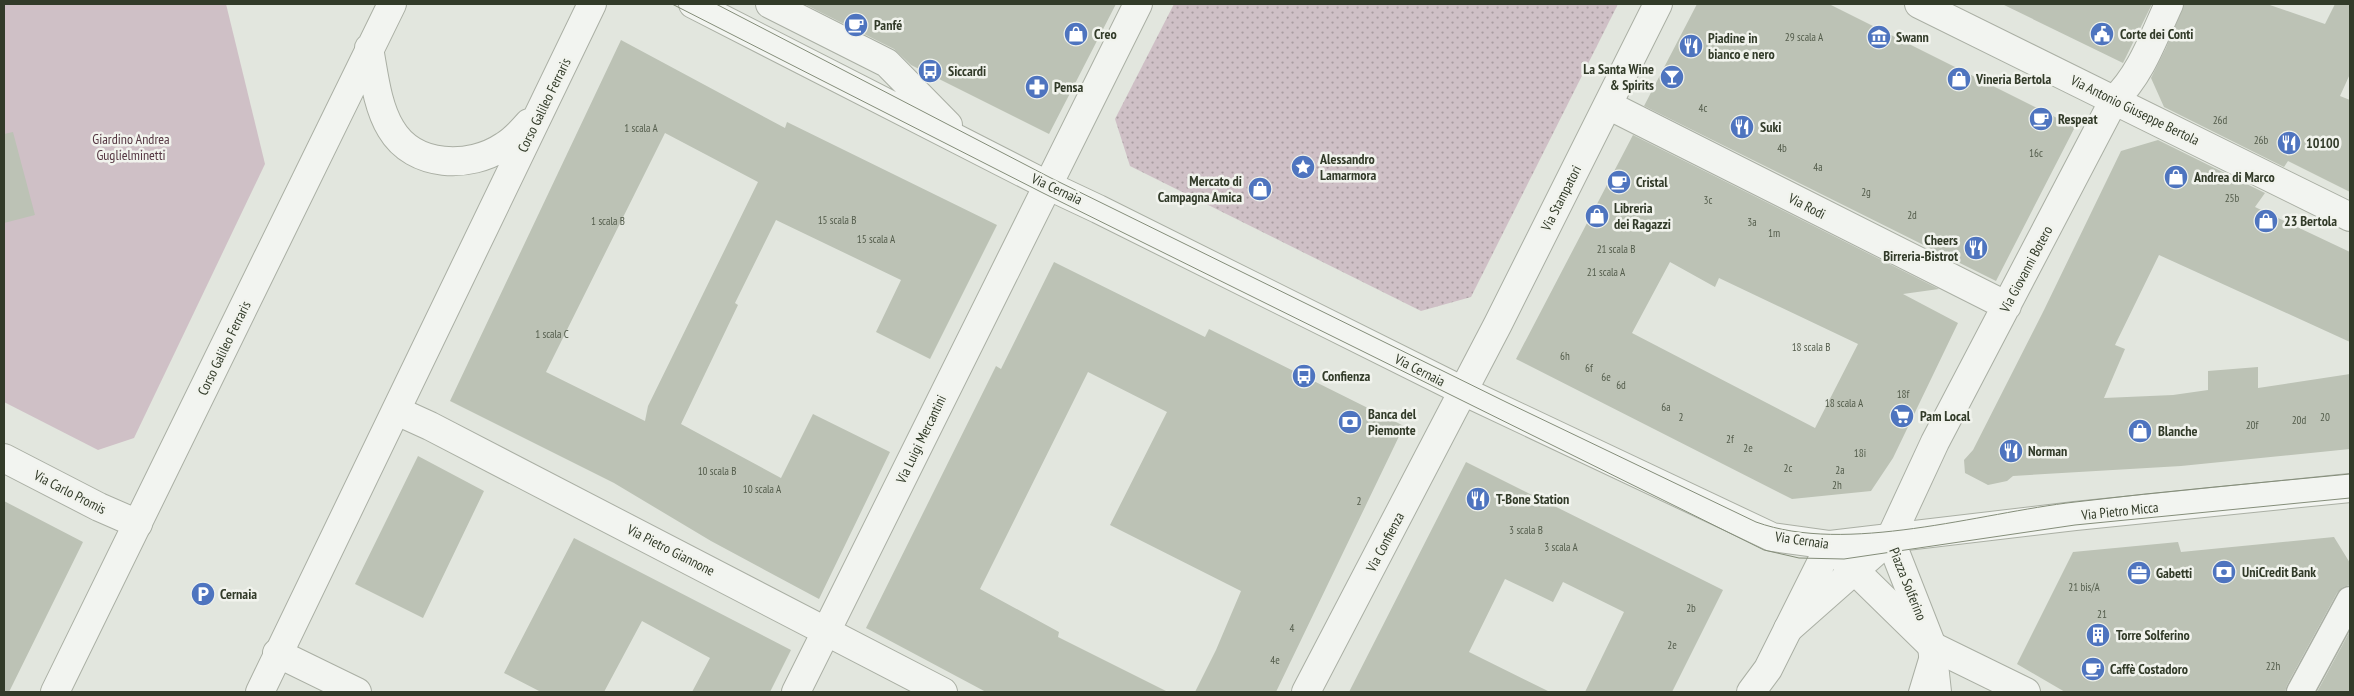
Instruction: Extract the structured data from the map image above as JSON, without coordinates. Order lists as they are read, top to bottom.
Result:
{
  "streets": {
    "street": [
      "Corso Galileo Ferraris",
      "Via Antonio Giuseppe Bertola",
      "Via Cernaia",
      "Via Stampatori",
      "Via Rodi",
      "Via Giovanni Botero",
      "Via Luigi Mercantini",
      "Via Carlo Promis",
      "Via Pietro Micca",
      "Via Confienza",
      "Via Pietro Giannone",
      "Piazza Solferino"
    ]
  },
  "crossings": [
    ["Corso Galileo Ferraris", "Via Carlo Promis"],
    ["Corso Galileo Ferraris", "Via Pietro Giannone"],
    ["Via Antonio Giuseppe Bertola", "Via Giovanni Botero"],
    ["Via Cernaia", "Via Stampatori"],
    ["Via Cernaia", "Via Giovanni Botero"],
    ["Via Cernaia", "Via Luigi Mercantini"],
    ["Via Cernaia", "Via Pietro Micca"],
    ["Via Cernaia", "Via Confienza"],
    ["Via Cernaia", "Piazza Solferino"],
    ["Via Stampatori", "Via Rodi"],
    ["Via Stampatori", "Via Confienza"],
    ["Via Rodi", "Via Giovanni Botero"],
    ["Via Giovanni Botero", "Via Pietro Micca"],
    ["Via Giovanni Botero", "Piazza Solferino"],
    ["Via Luigi Mercantini", "Via Pietro Giannone"],
    ["Via Pietro Micca", "Piazza Solferino"]
  ],
  "parks": ["Giardino Andrea Guglielminetti"],
  "places": {
    "cafe": [
      "Panfé",
      "Respeat",
      "Cristal",
      "Caffè Costadoro"
    ],
    "shop": [
      "Creo",
      "Vineria Bertola",
      "Andrea di Marco",
      "Mercato di Campagna Amica",
      "Libreria dei Ragazzi",
      "23 Bertola",
      "Blanche"
    ],
    "public building": ["Corte dei Conti"],
    "museum": ["Swann"],
    "restaurant": [
      "Piadine in bianco e nero",
      "Suki",
      "10100",
      "Cheers Birreria-Bistrot",
      "Norman",
      "T-Bone Station"
    ],
    "bus stop": ["Siccardi", "Confienza"],
    "bar": ["La Santa Wine & Spirits"],
    "pharmacy": ["Pensa"],
    "place": ["Alessandro Lamarmora"],
    "supermarket": ["Pam Local"],
    "bank": ["Banca del Piemonte", "UniCredit Bank"],
    "office": ["Gabetti"],
    "parking": ["Cernaia"],
    "building": ["Torre Solferino"]
  },
  "house_numbers": [
    "29 scala A",
    "4c",
    "26d",
    "1 scala A",
    "26b",
    "4b",
    "16c",
    "4a",
    "2g",
    "25b",
    "3c",
    "2d",
    "15 scala B",
    "1 scala B",
    "3a",
    "1m",
    "15 scala A",
    "21 scala B",
    "21 scala A",
    "1 scala C",
    "18 scala B",
    "6h",
    "6f",
    "6e",
    "6d",
    "18f",
    "18 scala A",
    "6a",
    "2",
    "20",
    "20d",
    "20f",
    "2f",
    "2e",
    "18i",
    "2c",
    "2a",
    "10 scala B",
    "2h",
    "10 scala A",
    "2",
    "3 scala B",
    "3 scala A",
    "21 bis/A",
    "2b",
    "21",
    "4",
    "2e",
    "4e",
    "22h"
  ]
}
